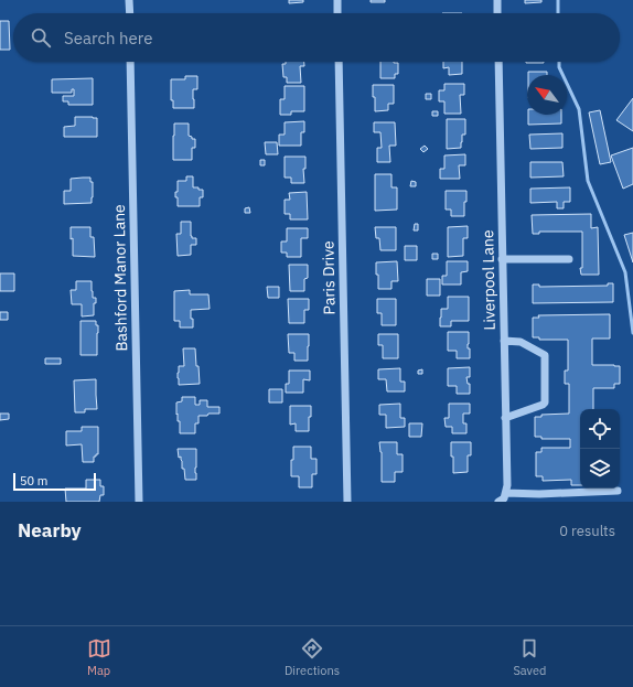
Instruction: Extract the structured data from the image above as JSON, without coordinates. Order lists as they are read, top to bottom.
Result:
{
  "streets": {
    "street": ["Bashford Manor Lane", "Paris Drive", "Liverpool Lane"]
  },
  "scale_bar": "50 m",
  "north": "top left",
  "page": {
    "search": "Search here",
    "scale": "50 m",
    "heading": ["Nearby", "0 results"],
    "nav": ["Map", "Directions", "Saved"]
  }
}
